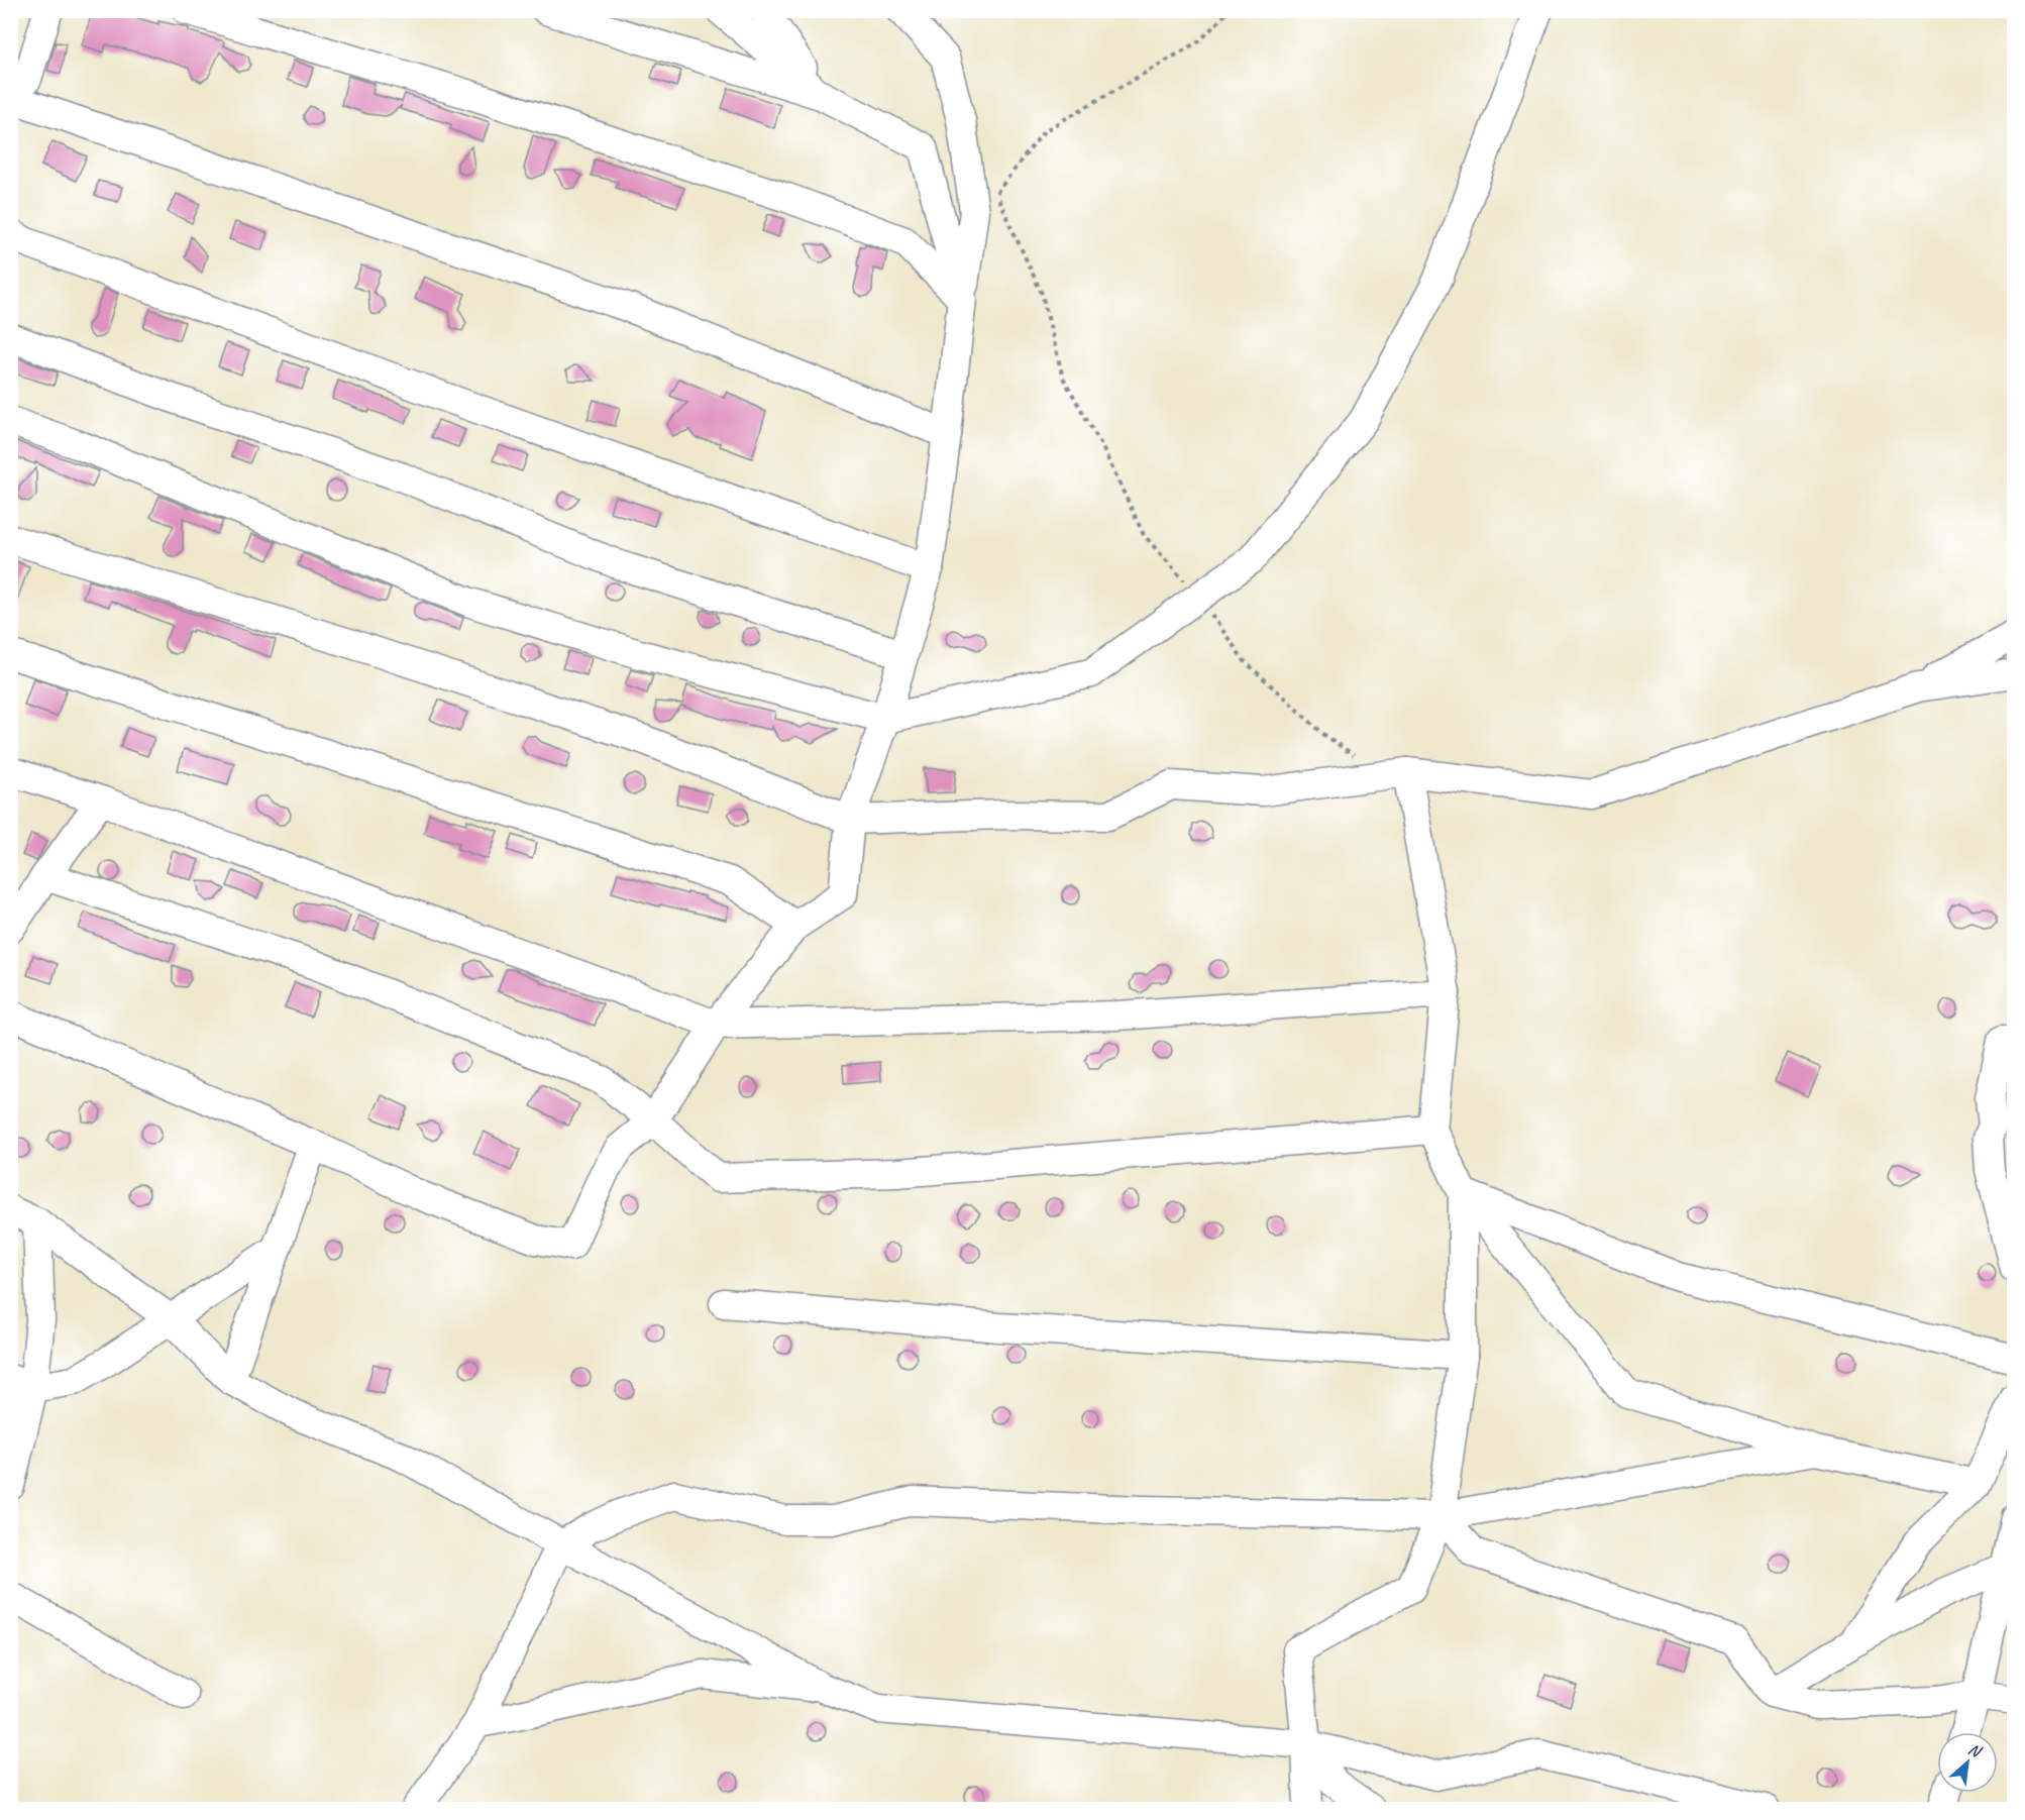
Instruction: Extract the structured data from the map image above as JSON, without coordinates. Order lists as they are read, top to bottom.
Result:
{
  "north": "top right"
}
